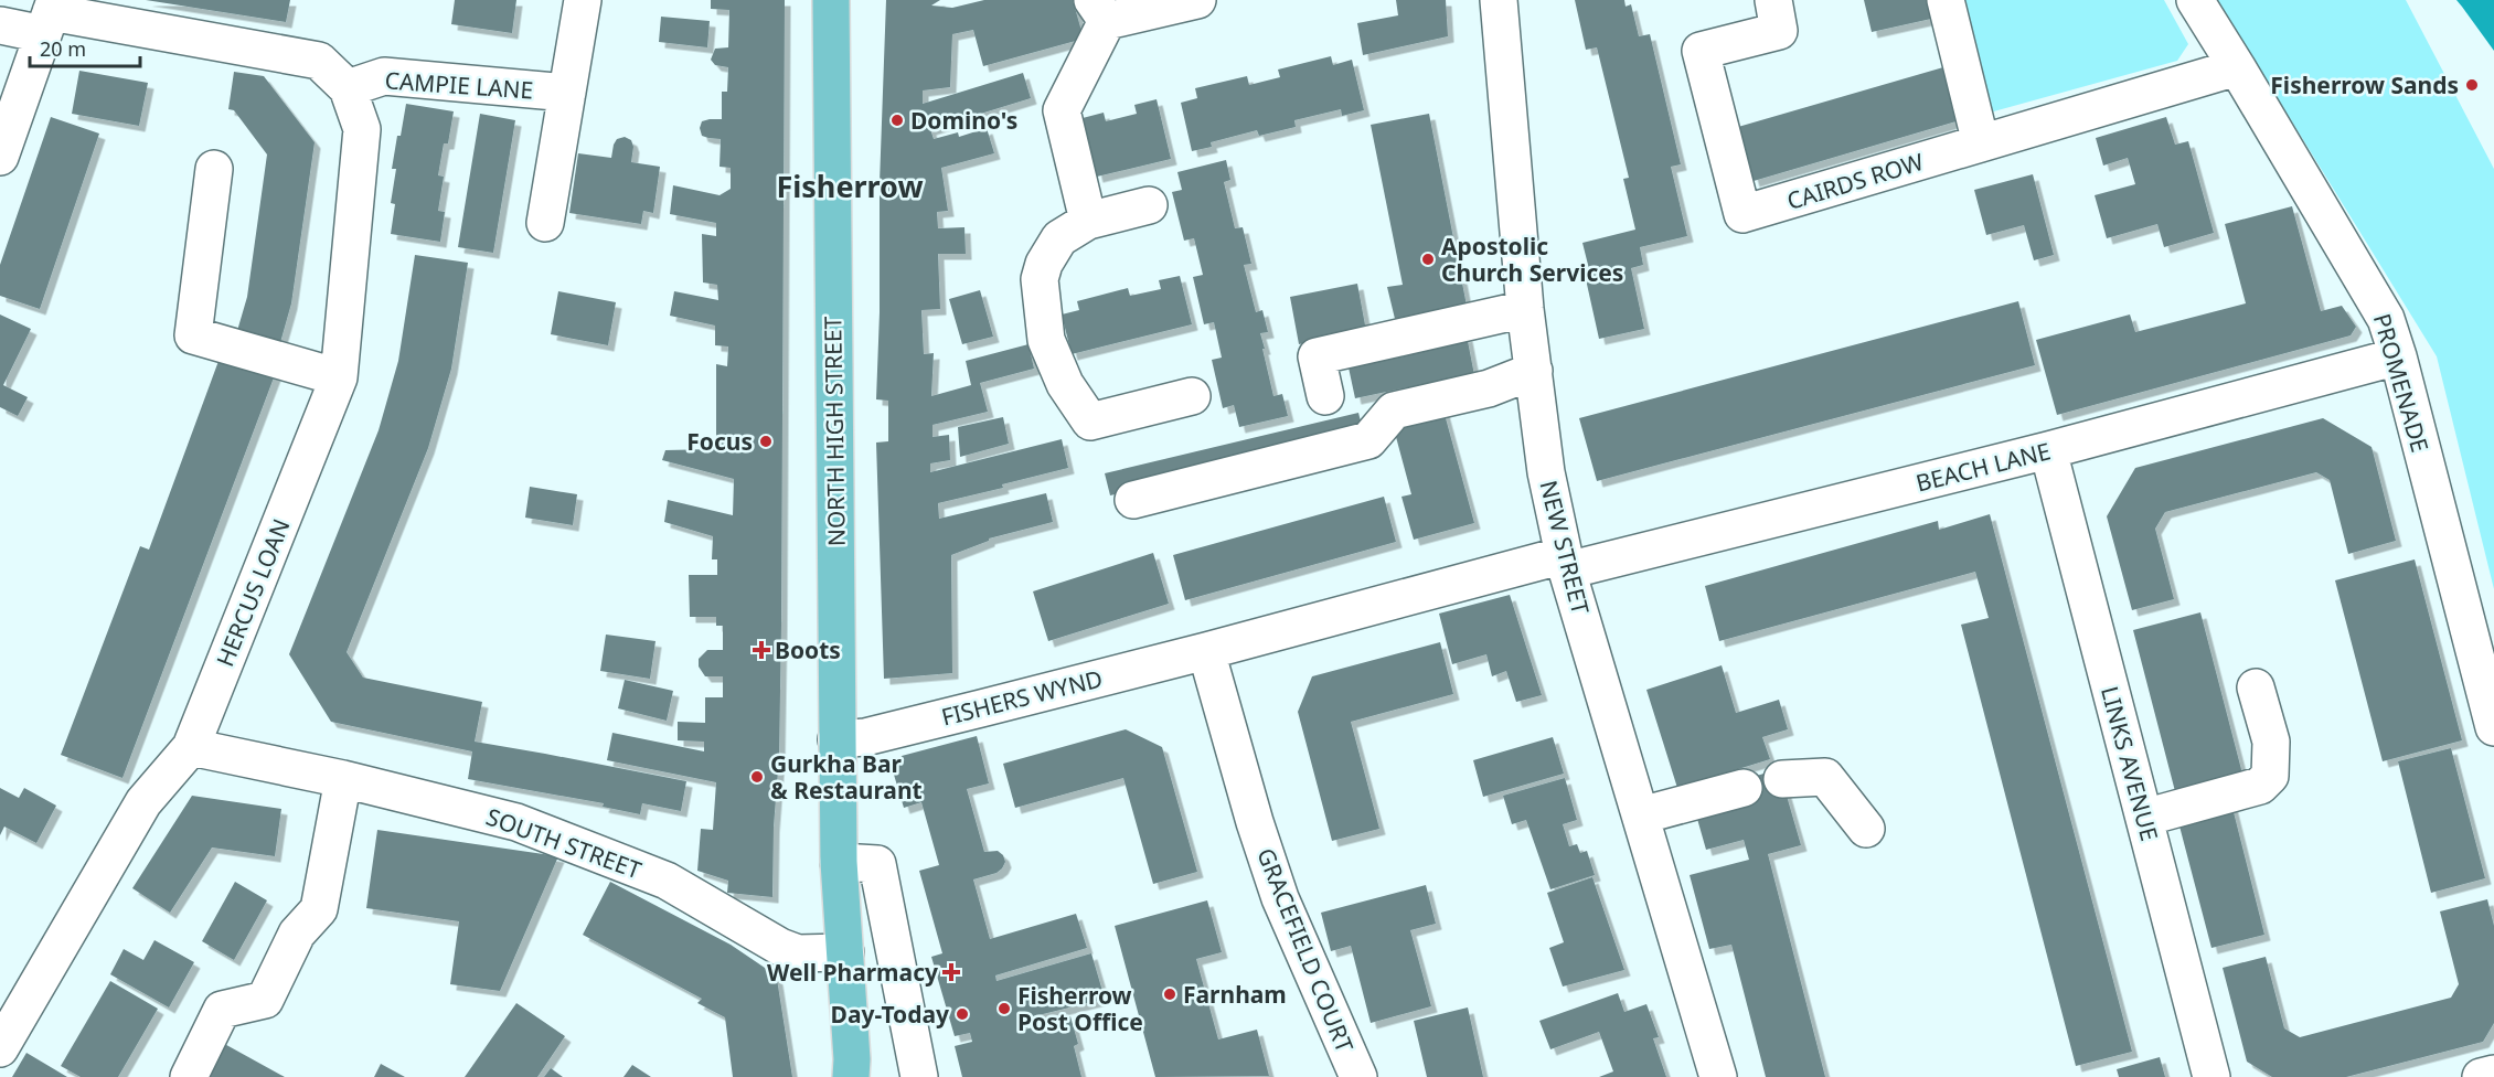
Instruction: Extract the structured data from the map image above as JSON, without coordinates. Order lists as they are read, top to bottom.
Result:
{
  "streets": {
    "main road": ["NORTH HIGH STREET"],
    "street": [
      "CAMPIE LANE",
      "CAIRDS ROW",
      "PROMENADE",
      "BEACH LANE",
      "NEW STREET",
      "HERCUS LOAN",
      "FISHERS WYND",
      "LINKS AVENUE",
      "SOUTH STREET",
      "GRACEFIELD COURT"
    ]
  },
  "crossings": [
    ["CAMPIE LANE", "HERCUS LOAN"],
    ["CAIRDS ROW", "PROMENADE"],
    ["PROMENADE", "BEACH LANE"],
    ["NORTH HIGH STREET", "FISHERS WYND"],
    ["NORTH HIGH STREET", "SOUTH STREET"],
    ["BEACH LANE", "NEW STREET"],
    ["BEACH LANE", "FISHERS WYND"],
    ["BEACH LANE", "LINKS AVENUE"],
    ["NEW STREET", "FISHERS WYND"],
    ["HERCUS LOAN", "SOUTH STREET"],
    ["FISHERS WYND", "GRACEFIELD COURT"]
  ],
  "districts": ["Fisherrow"],
  "places": {
    "other": [
      "Fisherrow Sands",
      "Domino's",
      "Apostolic Church Services",
      "Focus",
      "Gurkha Bar & Restaurant",
      "Farnham",
      "Fisherrow Post Office",
      "Day-Today"
    ],
    "health": ["Boots", "Well Pharmacy"]
  },
  "scale_bar": "20 m"
}
